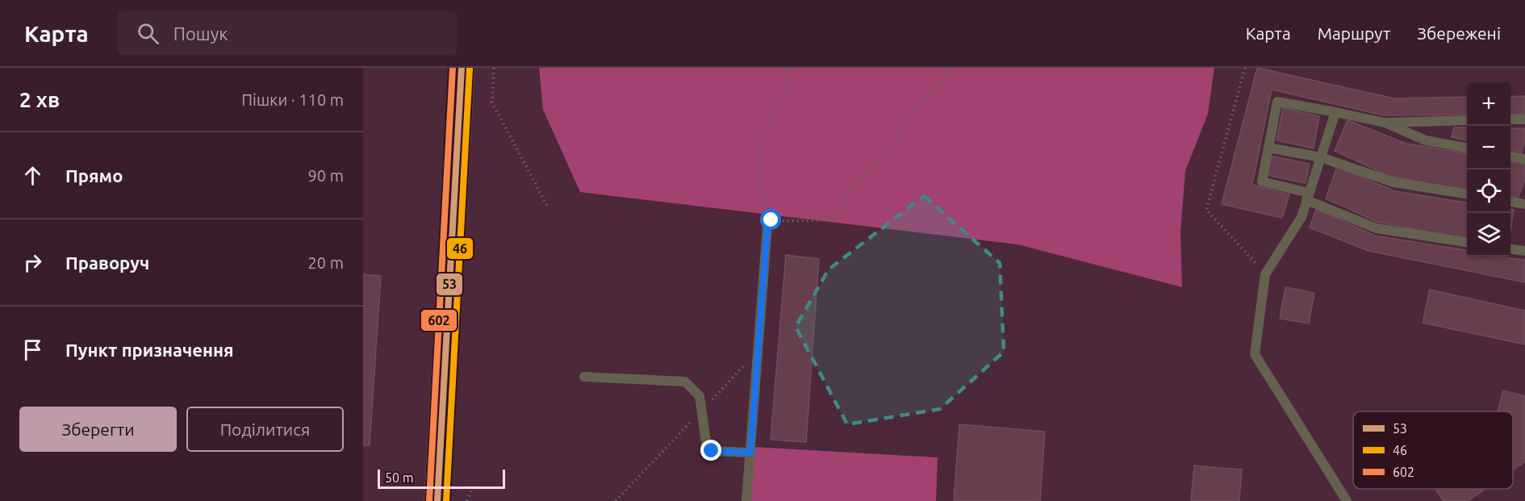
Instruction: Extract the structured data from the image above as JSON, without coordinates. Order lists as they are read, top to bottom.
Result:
{
  "lines": ["transit line 53", "transit line 602", "transit line 46"],
  "legend": ["53", "46", "602"],
  "scale_bar": "50 m",
  "page": {
    "header": "Карта",
    "search": "Пошук",
    "nav": ["Карта", "Маршрут", "Збережені"],
    "heading": ["2 хв", "Пішки · 110 m"],
    "map_buttons": ["+", "−"],
    "list": [
      ["Прямо", "90 m"],
      ["Праворуч", "20 m"],
      "Пункт призначення"
    ],
    "buttons": ["Зберегти", "Поділитися"],
    "scale": "50 m"
  }
}
